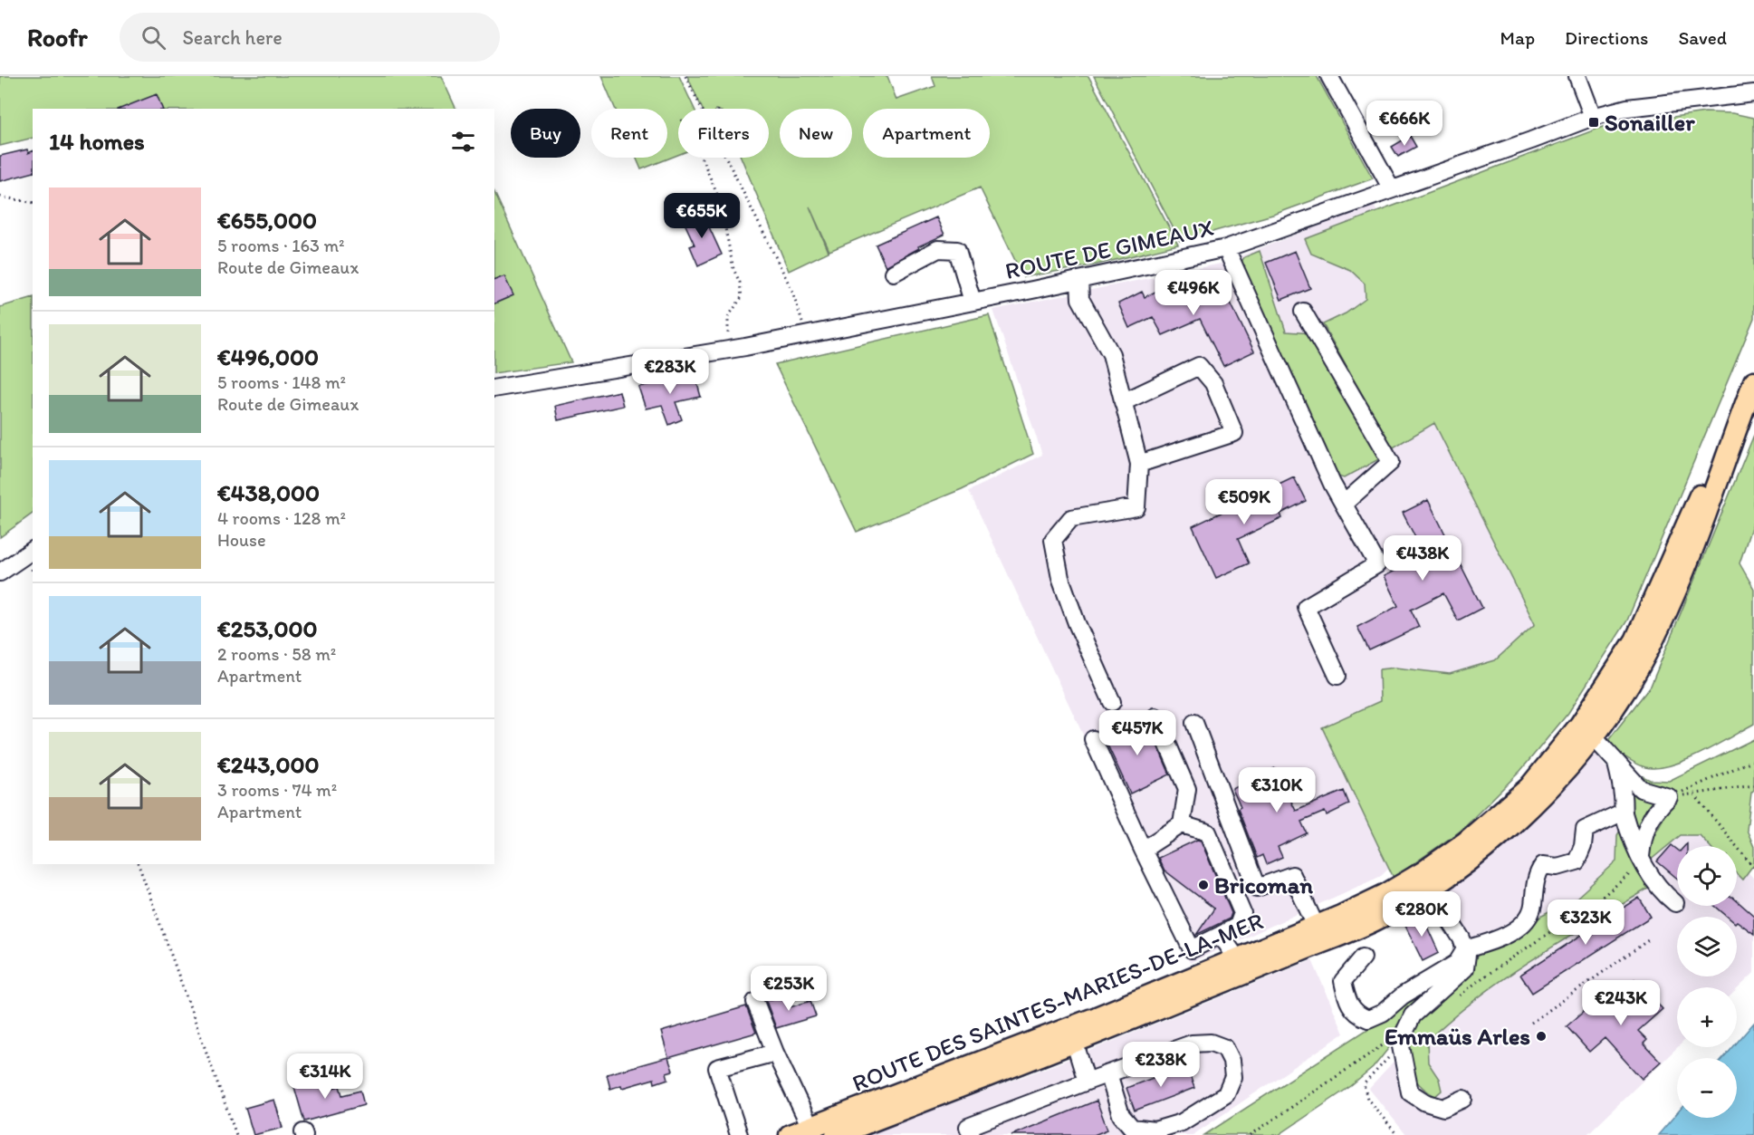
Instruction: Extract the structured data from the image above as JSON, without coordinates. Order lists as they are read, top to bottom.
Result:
{
  "streets": {
    "main road": ["ROUTE DES SAINTES-MARIES-DE-LA-MER"],
    "street": ["ROUTE DE GIMEAUX"]
  },
  "places": {
    "transit": ["Sonailler"],
    "other": ["Bricoman", "Emmaüs Arles"]
  },
  "page": {
    "header": "Roofr",
    "search": "Search here",
    "nav": ["Map", "Directions", "Saved"],
    "price": [
      "€666K",
      "€655K",
      "€496K",
      "€283K",
      "€509K",
      "€438K",
      "€457K",
      "€310K",
      "€280K",
      "€323K",
      "€253K",
      "€243K",
      "€238K",
      "€314K"
    ],
    "chip": [
      "Buy",
      "Rent",
      "Filters",
      "New",
      "Apartment"
    ],
    "heading": "14 homes",
    "list": [
      {
        "name": "€655,000",
        "note": "5 rooms · 163 m² · Route de Gimeaux"
      },
      {
        "name": "€496,000",
        "note": "5 rooms · 148 m² · Route de Gimeaux"
      },
      {
        "name": "€438,000",
        "note": "4 rooms · 128 m² · House"
      },
      {
        "name": "€253,000",
        "note": "2 rooms · 58 m² · Apartment"
      },
      {
        "name": "€243,000",
        "note": "3 rooms · 74 m² · Apartment"
      }
    ],
    "map_buttons": ["+", "−"]
  }
}
